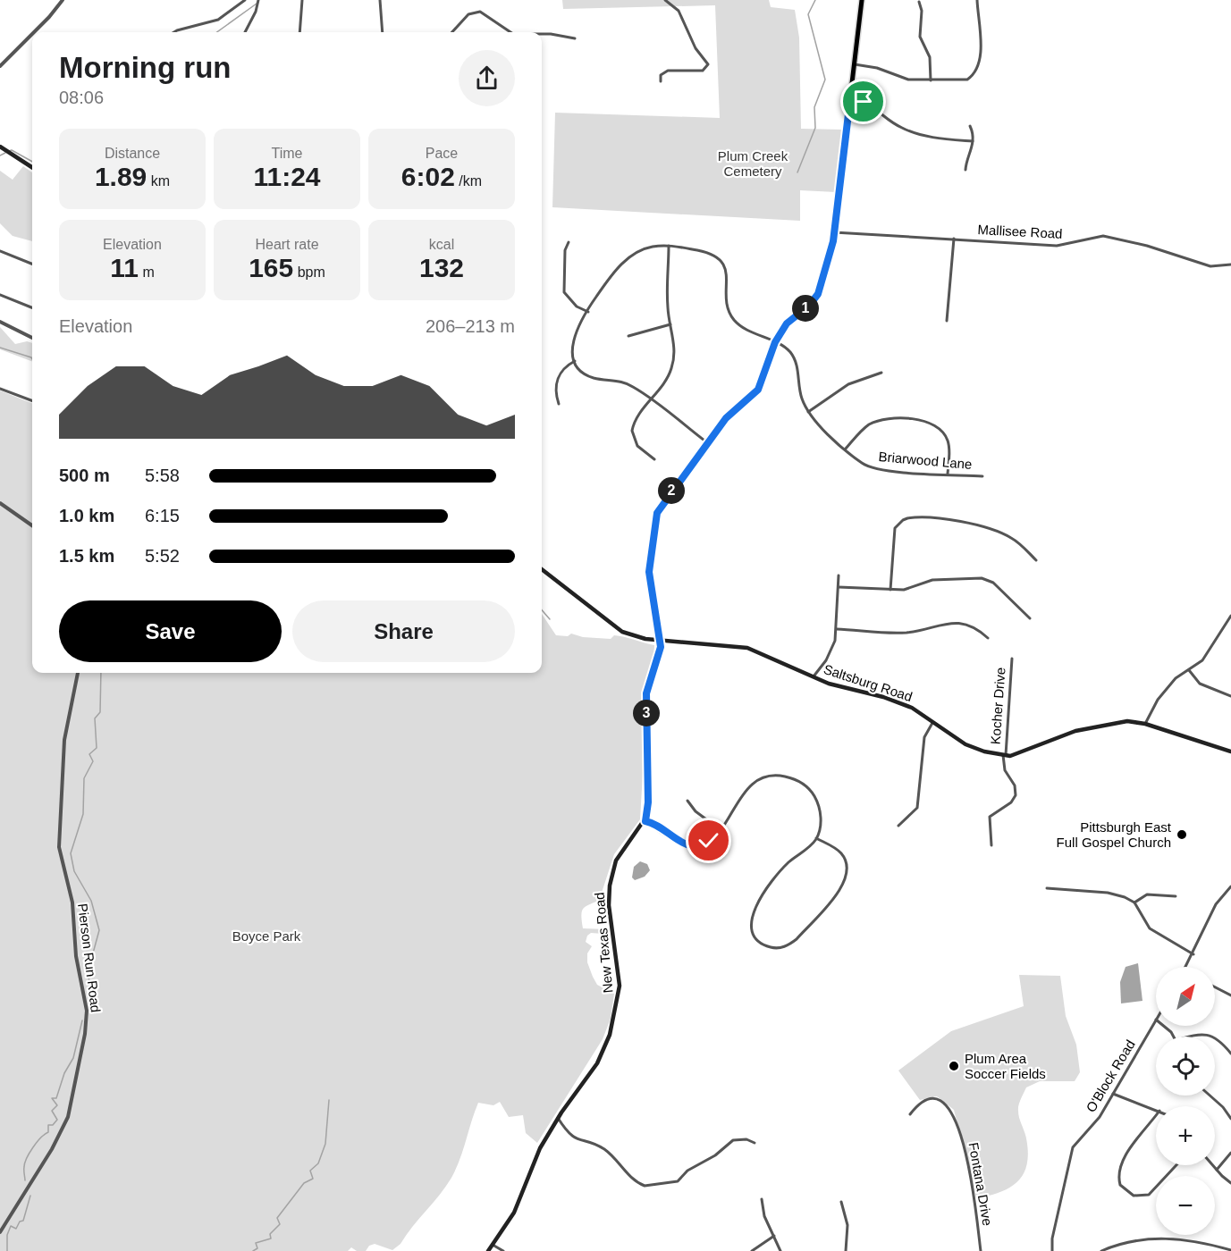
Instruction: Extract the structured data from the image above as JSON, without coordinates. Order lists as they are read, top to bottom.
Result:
{
  "streets": {
    "main road": ["Saltsburg Road", "New Texas Road"],
    "street": [
      "Mallisee Road",
      "Briarwood Lane",
      "Kocher Drive",
      "Pierson Run Road",
      "O'Block Road",
      "Fontana Drive"
    ]
  },
  "crossings": [
    ["Saltsburg Road", "Kocher Drive"]
  ],
  "parks": ["Plum Creek Cemetery", "Boyce Park"],
  "places": ["Pittsburgh East Full Gospel Church", "Plum Area Soccer Fields"],
  "north": "top right",
  "page": {
    "heading": ["Morning run", "08:06"],
    "stats": [
      ["Distance", "1.89 km"],
      ["Time", "11:24"],
      ["Pace", "6:02 /km"],
      ["Elevation", "11 m"],
      ["Heart rate", "165 bpm"],
      ["kcal", "132"]
    ],
    "pins": ["1", "2", "3"],
    "chart": ["Elevation", "206–213 m"],
    "list": [
      {
        "name": "500 m",
        "note": "5:58"
      },
      {
        "name": "1.0 km",
        "note": "6:15"
      },
      {
        "name": "1.5 km",
        "note": "5:52"
      }
    ],
    "buttons": ["Save", "Share"],
    "map_buttons": ["+", "−"]
  }
}
